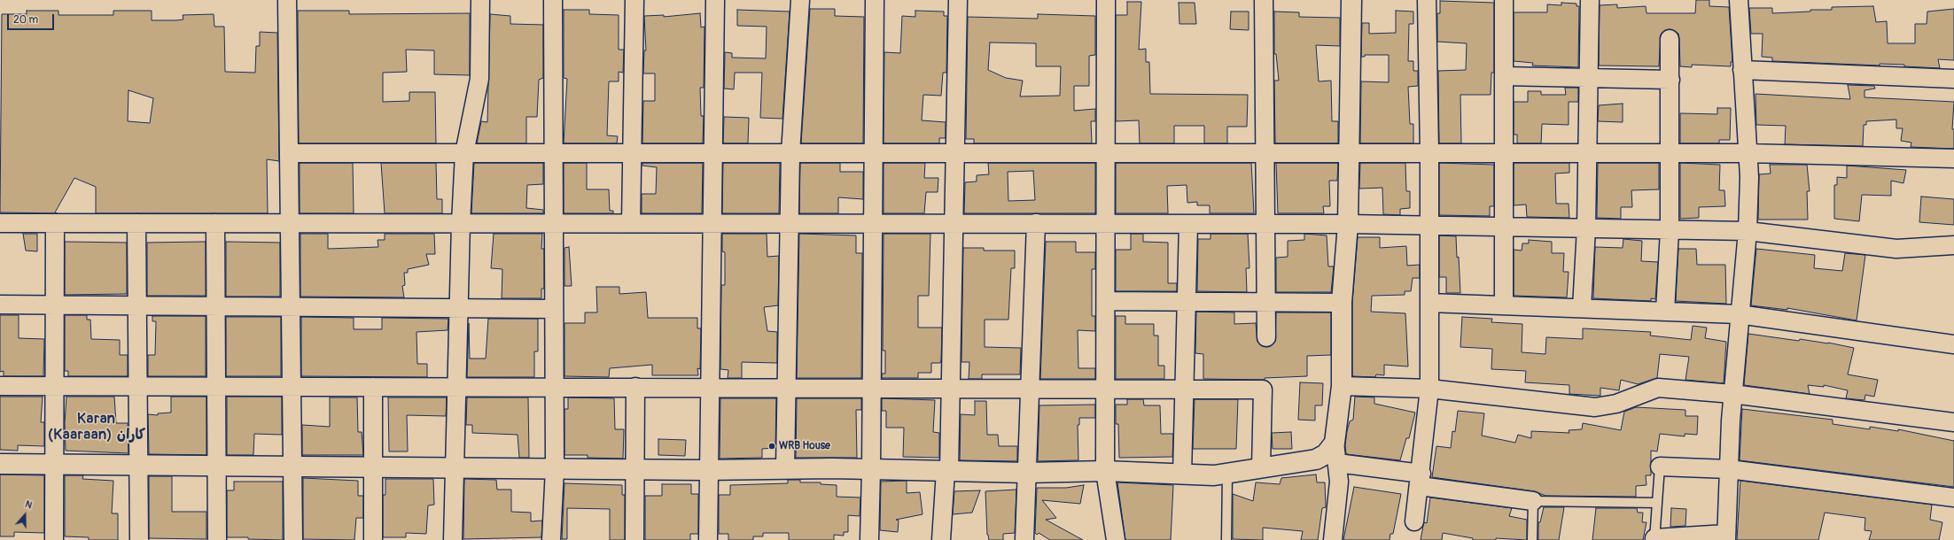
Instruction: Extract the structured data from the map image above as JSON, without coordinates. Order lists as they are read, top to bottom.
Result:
{
  "districts": ["Karan (Kaaraan) كاران"],
  "places": ["WRB House"],
  "scale_bar": "20 m",
  "north": "top"
}
